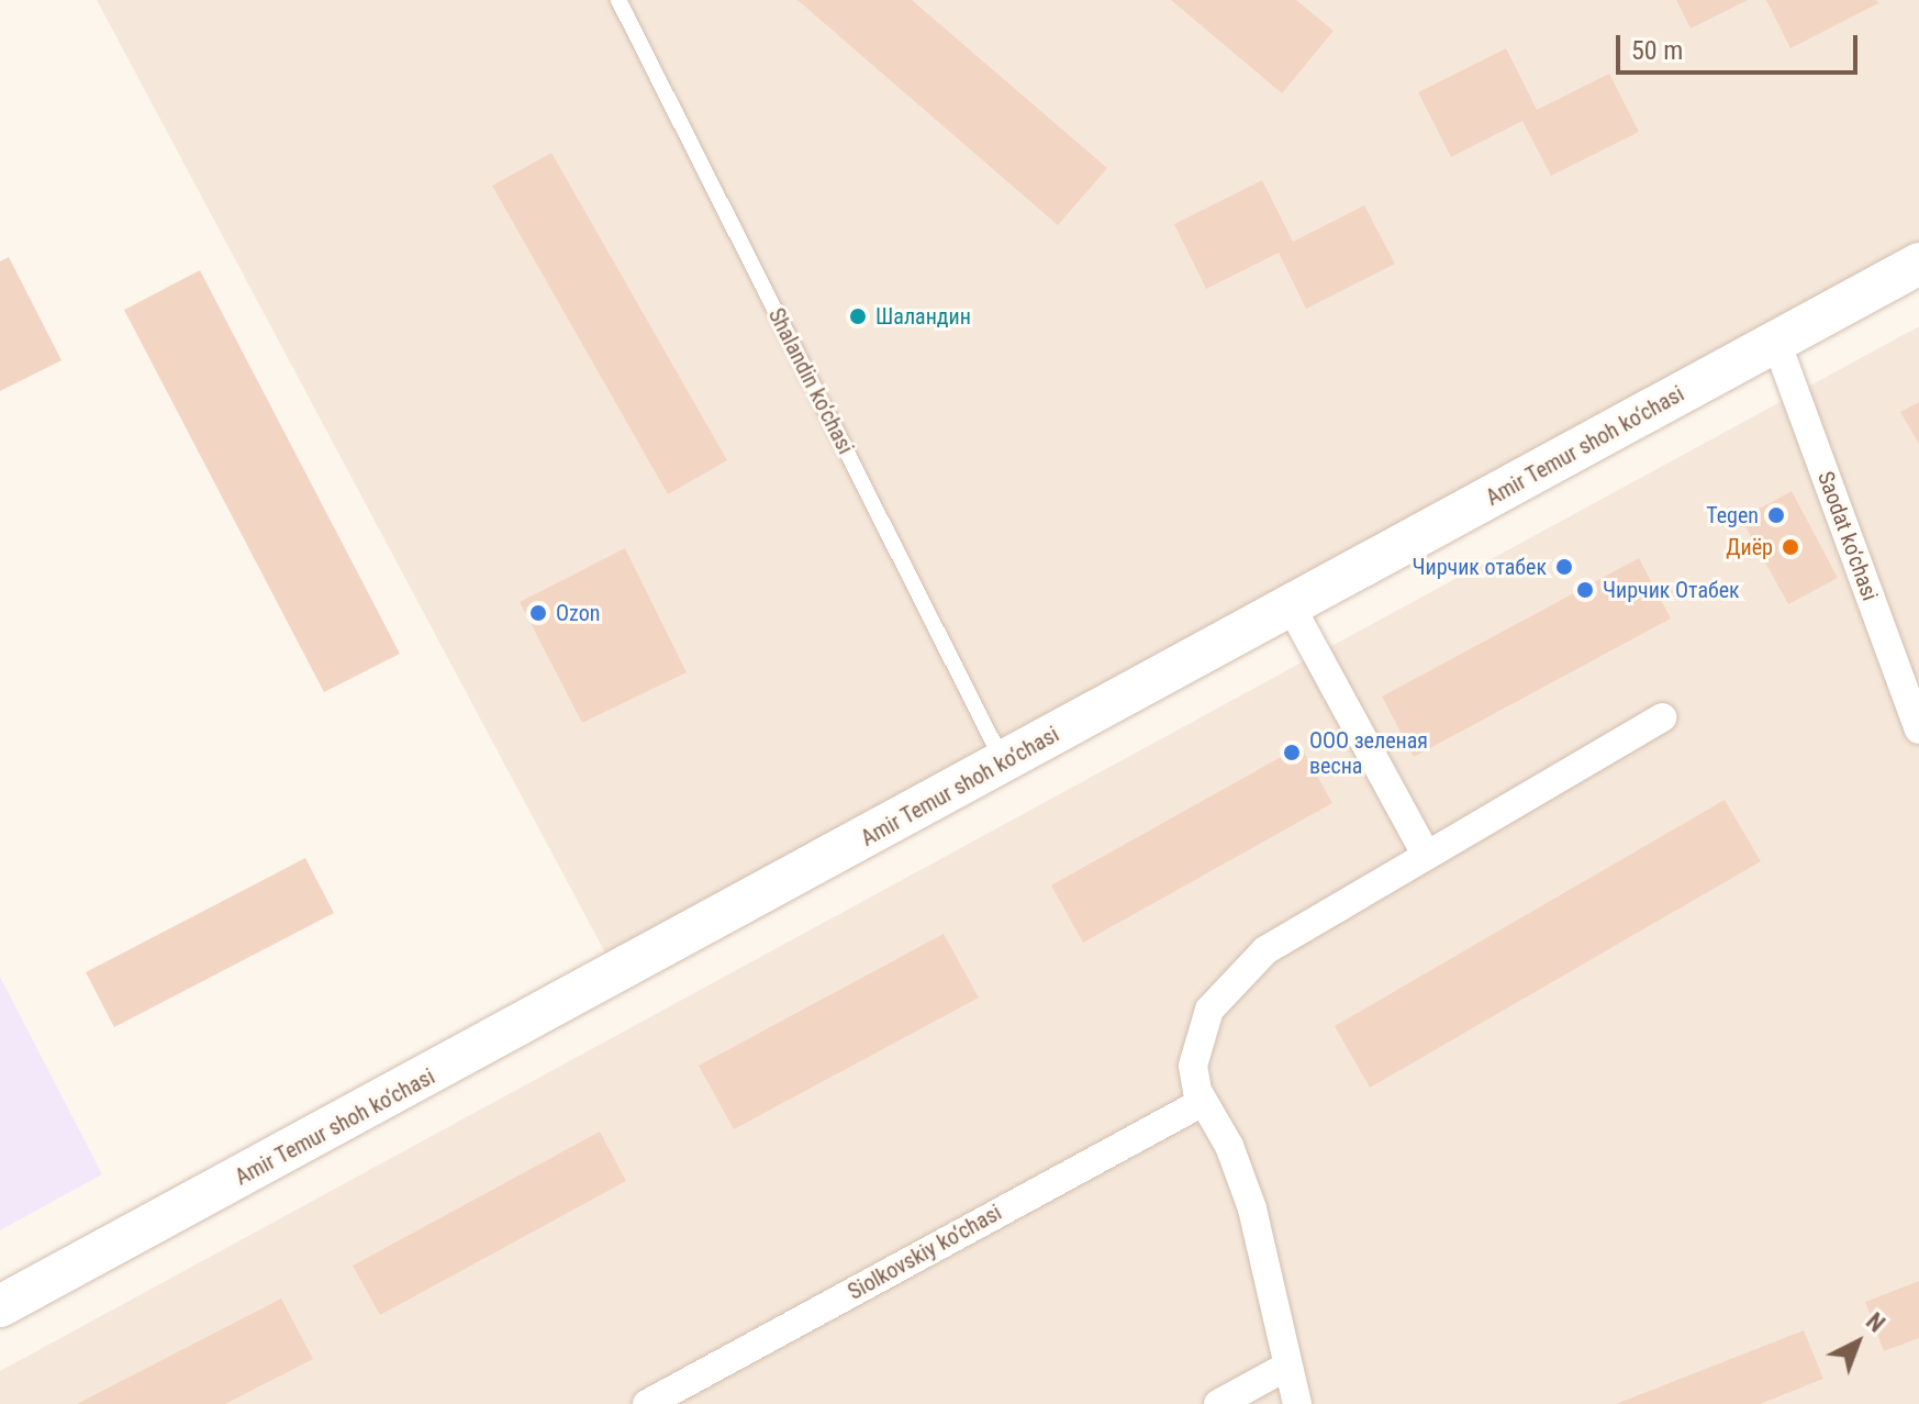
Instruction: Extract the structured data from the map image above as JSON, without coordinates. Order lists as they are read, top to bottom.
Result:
{
  "streets": {
    "main road": ["Amir Temur shoh ko‘chasi"],
    "street": ["Saodat ko‘chasi", "Siolkovskiy ko‘chasi"],
    "lane": ["Shalandin ko‘chasi"]
  },
  "crossings": [
    ["Shalandin ko‘chasi", "Amir Temur shoh ko‘chasi"],
    ["Amir Temur shoh ko‘chasi", "Saodat ko‘chasi"]
  ],
  "places": [
    "Шаландин",
    "Tegen",
    "Диёр",
    "Чирчик отабек",
    "Чирчик Отабек",
    "Ozon",
    "ООО зеленая весна"
  ],
  "scale_bar": "50 m",
  "north": "top right"
}
